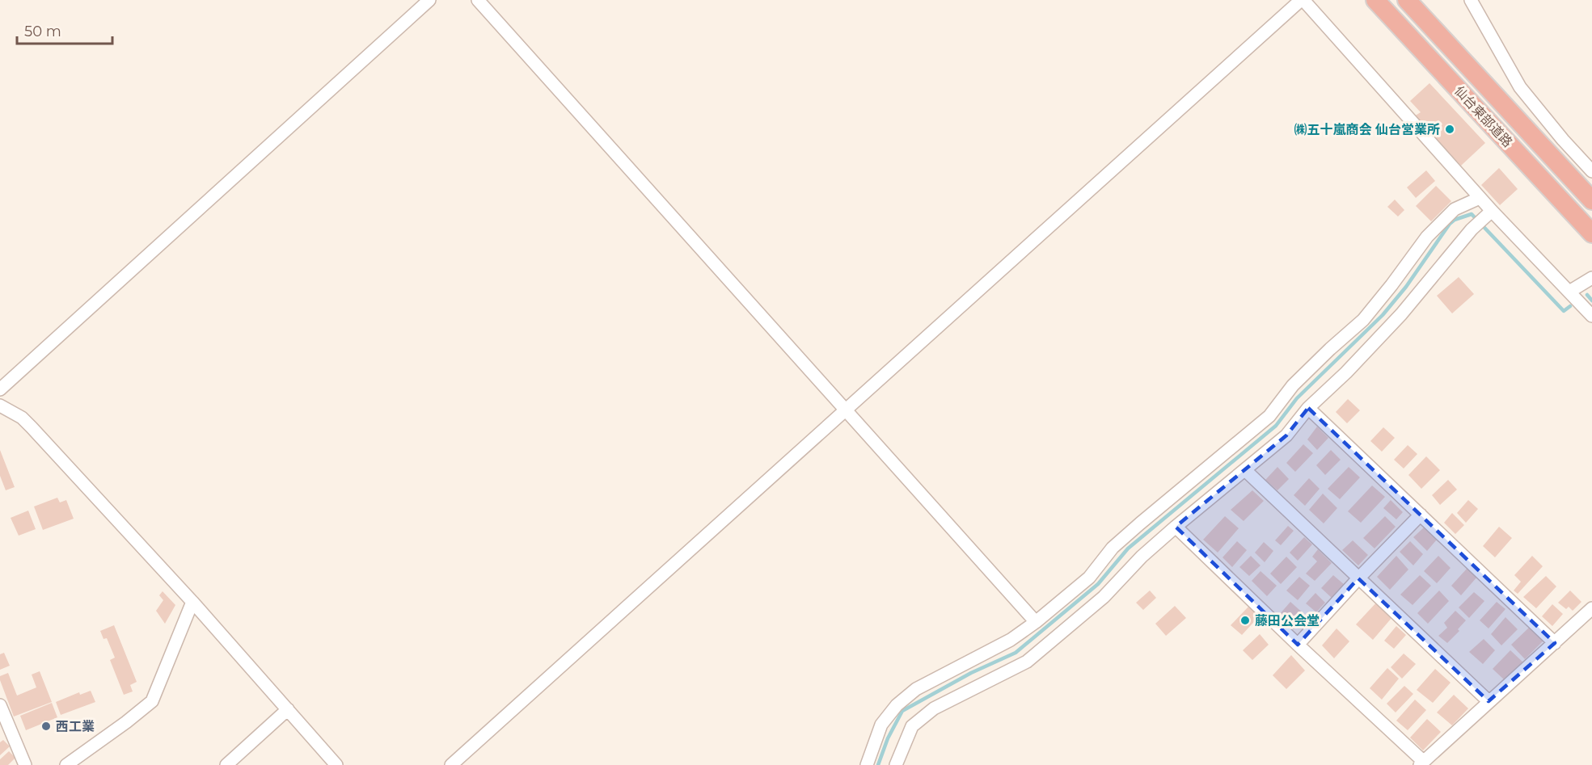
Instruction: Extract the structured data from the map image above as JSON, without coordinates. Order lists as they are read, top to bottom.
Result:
{
  "streets": {
    "highway": ["仙台東部道路"]
  },
  "places": ["㈱五十嵐商会 仙台営業所", "藤田公会堂", "西工業"],
  "scale_bar": "50 m"
}
